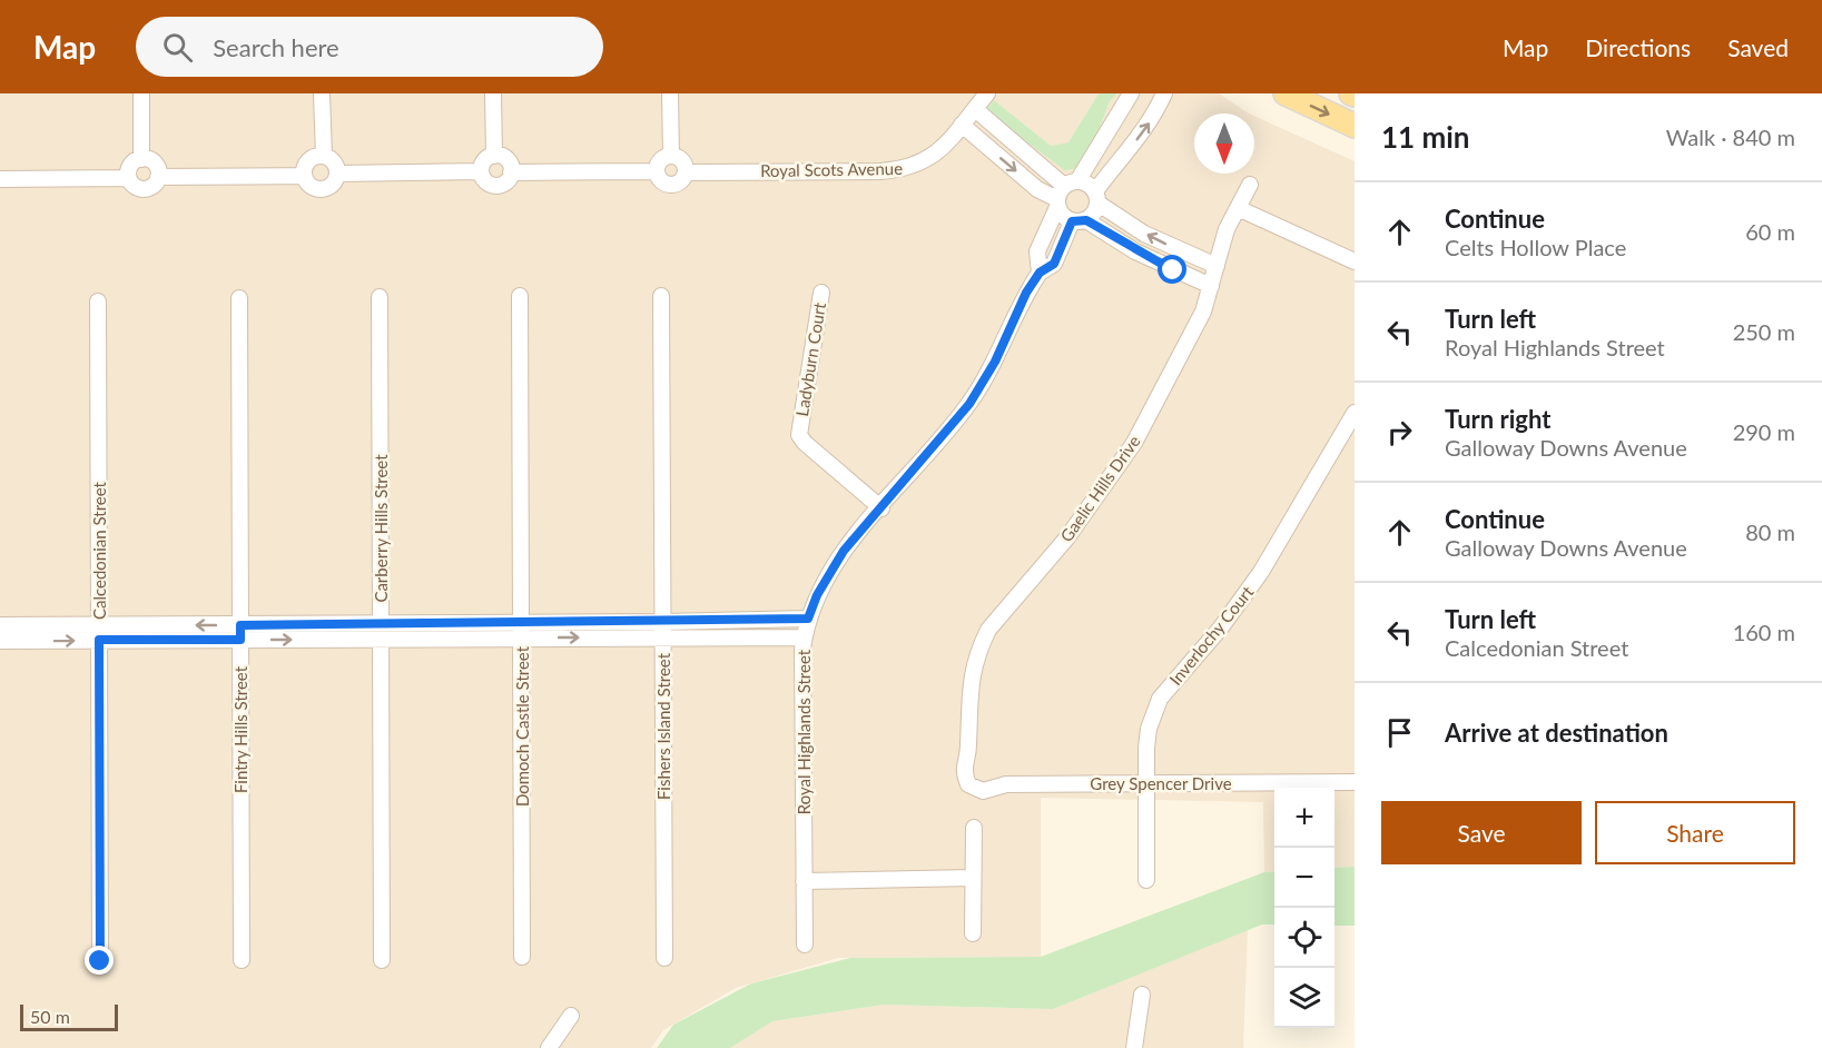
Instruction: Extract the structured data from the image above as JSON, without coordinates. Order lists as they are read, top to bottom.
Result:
{
  "streets": {
    "street": [
      "Royal Scots Avenue",
      "Ladyburn Court",
      "Gaelic Hills Drive",
      "Carberry Hills Street",
      "Calcedonian Street",
      "Inverlochy Court",
      "Domoch Castle Street",
      "Fishers Island Street",
      "Fintry Hills Street",
      "Royal Highlands Street",
      "Grey Spencer Drive"
    ]
  },
  "crossings": [
    ["Ladyburn Court", "Royal Highlands Street"],
    ["Gaelic Hills Drive", "Grey Spencer Drive"],
    ["Inverlochy Court", "Grey Spencer Drive"]
  ],
  "scale_bar": "50 m",
  "north": "bottom",
  "page": {
    "header": "Map",
    "search": "Search here",
    "nav": ["Map", "Directions", "Saved"],
    "heading": ["11 min", "Walk · 840 m"],
    "list": [
      ["Continue", "Celts Hollow Place", "60 m"],
      ["Turn left", "Royal Highlands Street", "250 m"],
      ["Turn right", "Galloway Downs Avenue", "290 m"],
      ["Continue", "Galloway Downs Avenue", "80 m"],
      ["Turn left", "Calcedonian Street", "160 m"],
      "Arrive at destination"
    ],
    "buttons": ["Save", "Share"],
    "map_buttons": ["+", "−"],
    "scale": "50 m"
  }
}
